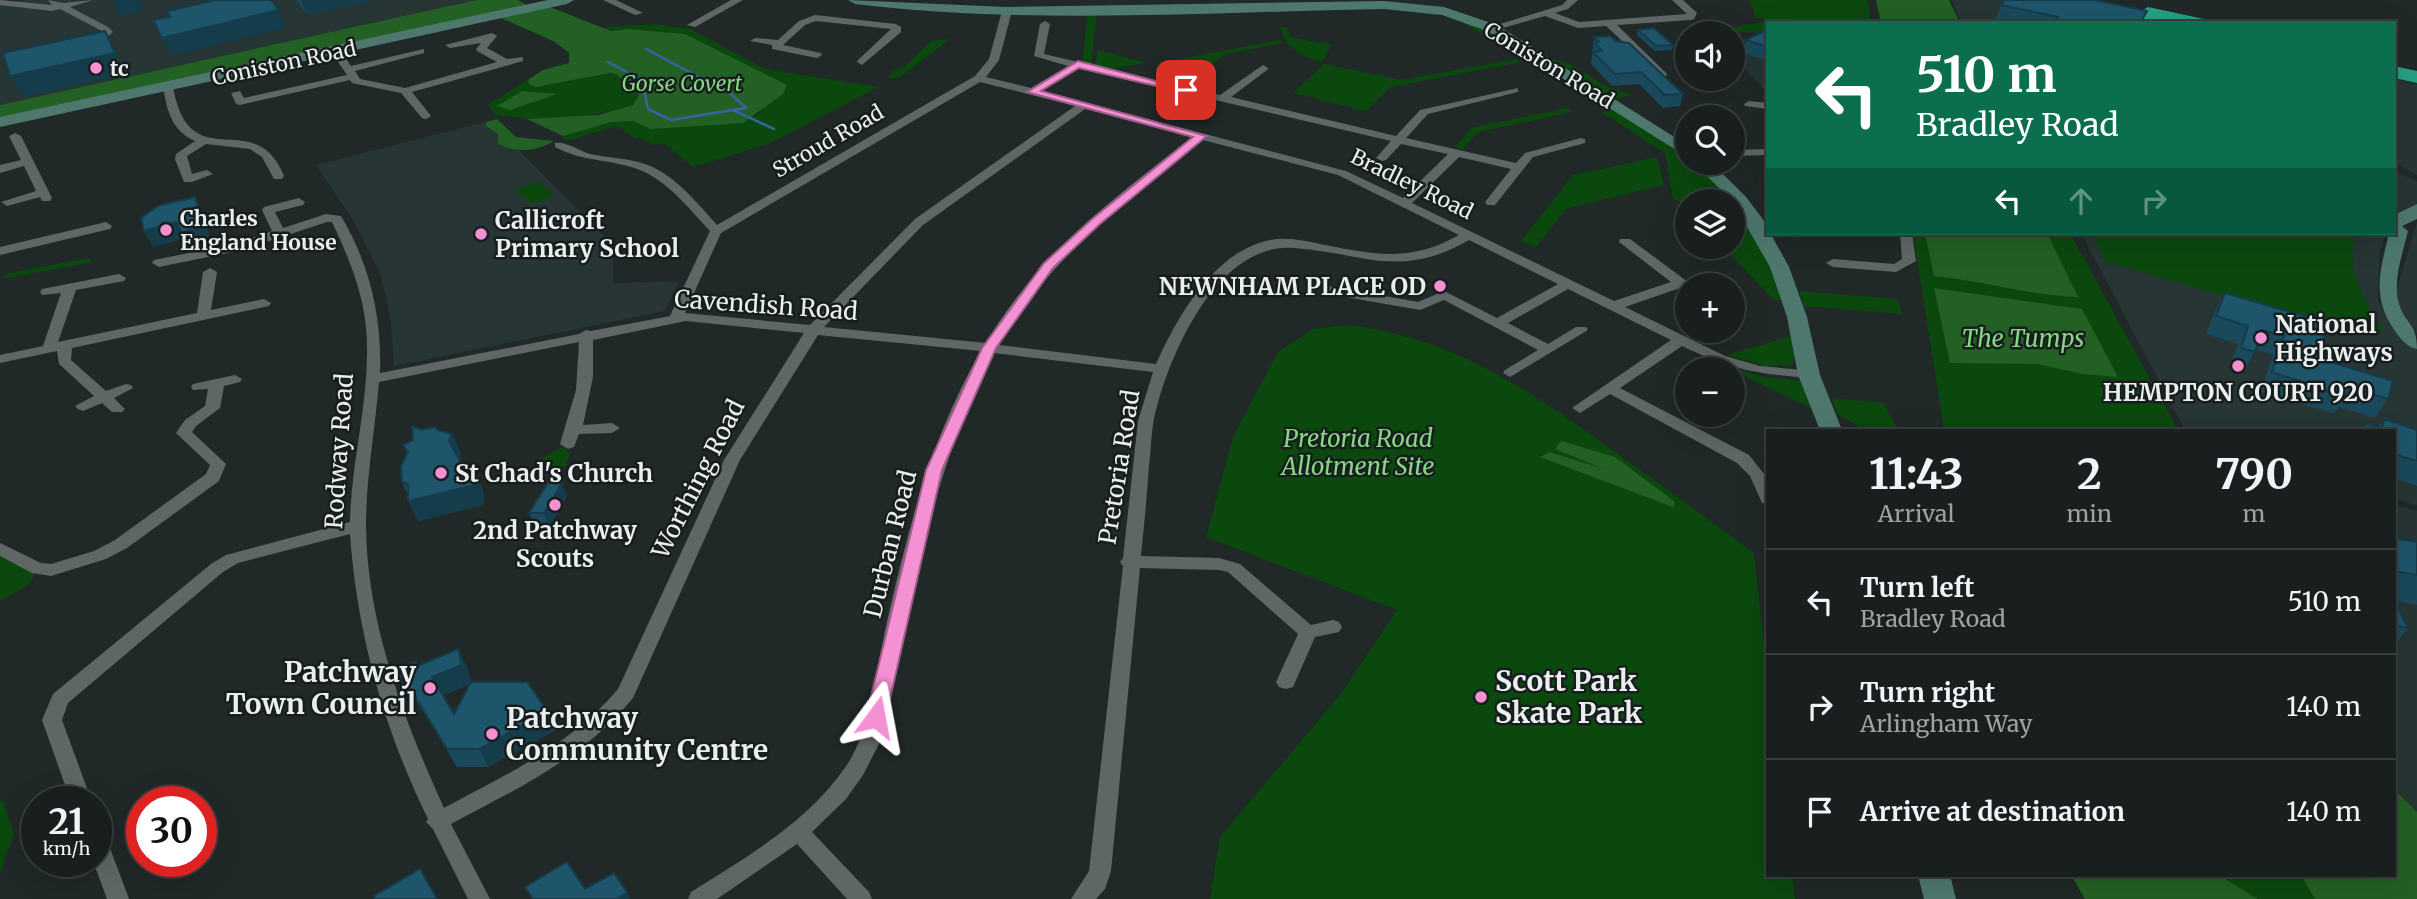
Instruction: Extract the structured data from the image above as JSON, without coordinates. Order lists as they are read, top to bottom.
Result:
{
  "streets": {
    "street": [
      "Coniston Road",
      "Stroud Road",
      "Bradley Road",
      "Cavendish Road",
      "Rodway Road",
      "Pretoria Road",
      "Worthing Road",
      "Durban Road"
    ]
  },
  "crossings": [
    ["Coniston Road", "Stroud Road"],
    ["Stroud Road", "Bradley Road"],
    ["Bradley Road", "Pretoria Road"],
    ["Bradley Road", "Worthing Road"],
    ["Bradley Road", "Durban Road"],
    ["Cavendish Road", "Rodway Road"],
    ["Cavendish Road", "Pretoria Road"],
    ["Cavendish Road", "Worthing Road"],
    ["Cavendish Road", "Durban Road"],
    ["Rodway Road", "Worthing Road"]
  ],
  "parks": ["Gorse Covert", "The Tumps", "Pretoria Road Allotment Site"],
  "places": [
    "tc",
    "Charles England House",
    "Callicroft Primary School",
    "NEWNHAM PLACE OD",
    "National Highways",
    "HEMPTON COURT 920",
    "St Chad's Church",
    "2nd Patchway Scouts",
    "Patchway Town Council",
    "Scott Park Skate Park",
    "Patchway Community Centre"
  ],
  "page": {
    "map_buttons": ["+", "−"],
    "turn": ["510 m", "Bradley Road"],
    "eta": [
      "11:43",
      "Arrival",
      "2",
      "min",
      "790",
      "m"
    ],
    "list": [
      {
        "name": "Turn left",
        "note": "Bradley Road",
        "value": "510 m"
      },
      {
        "name": "Turn right",
        "note": "Arlingham Way",
        "value": "140 m"
      },
      {
        "name": "Arrive at destination",
        "value": "140 m"
      }
    ],
    "speed": "21 km/h",
    "limit": "30"
  }
}
